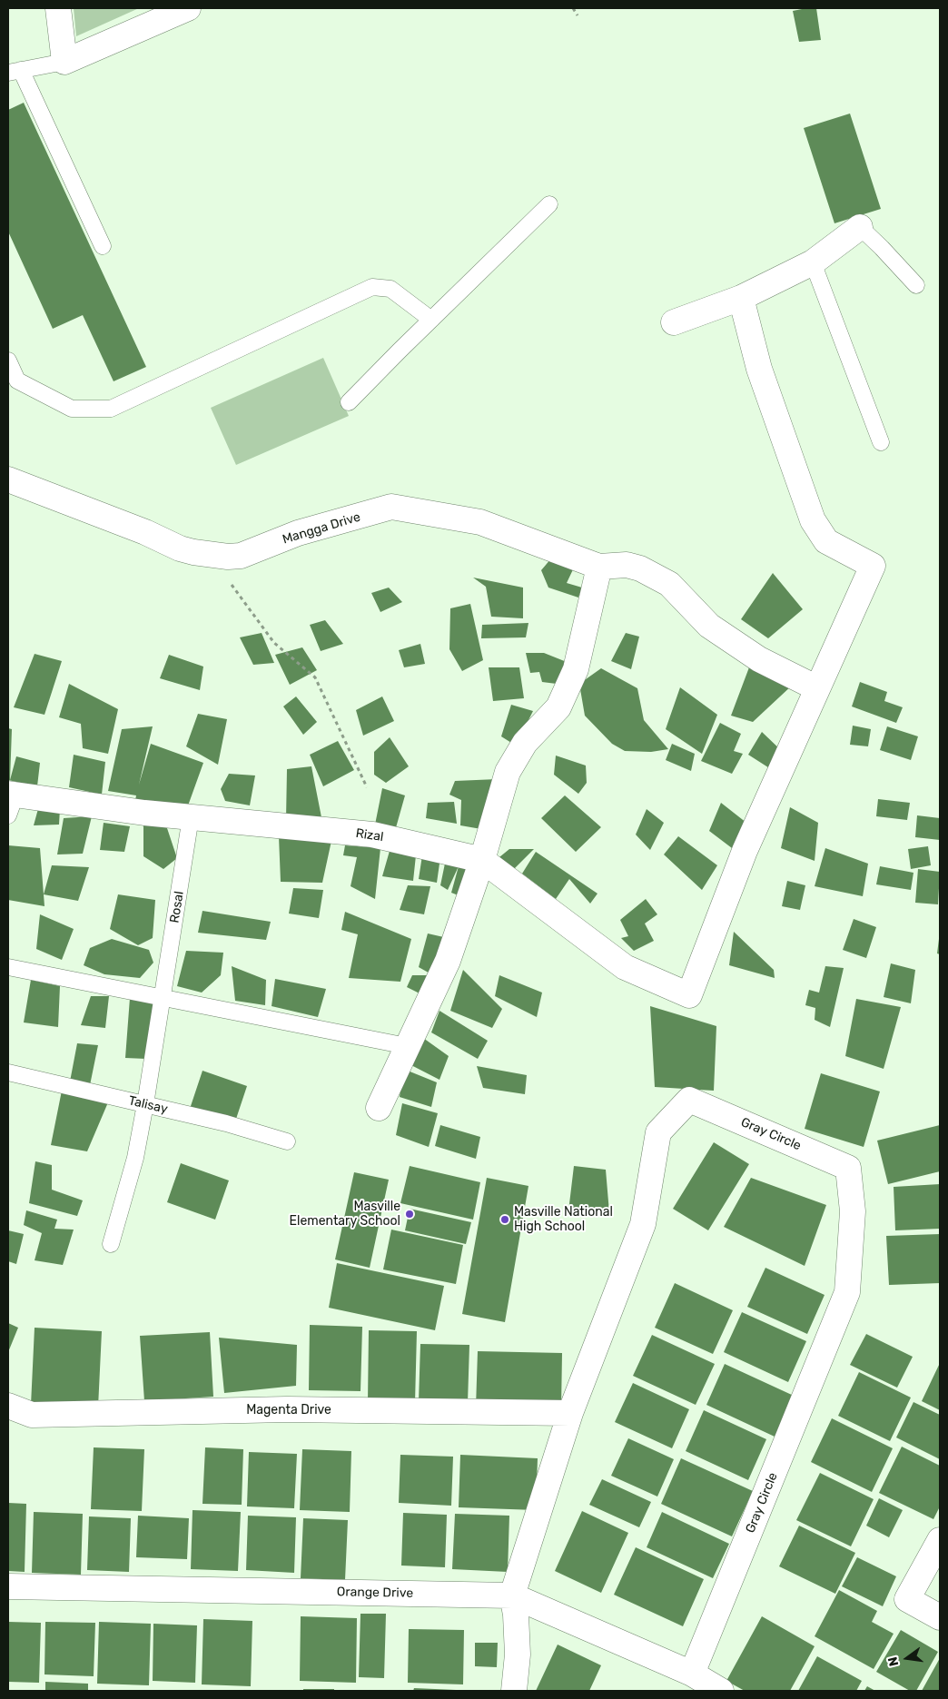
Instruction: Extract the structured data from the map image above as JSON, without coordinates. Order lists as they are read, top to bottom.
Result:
{
  "streets": {
    "street": [
      "Mangga Drive",
      "Rizal",
      "Gray Circle",
      "Magenta Drive",
      "Orange Drive"
    ],
    "lane": ["Rosal", "Talisay"]
  },
  "crossings": [
    ["Mangga Drive", "Rizal"],
    ["Rizal", "Rosal"],
    ["Rosal", "Talisay"],
    ["Gray Circle", "Magenta Drive"],
    ["Gray Circle", "Orange Drive"]
  ],
  "places": ["Masville Elementary School", "Masville National High School"],
  "north": "left"
}
